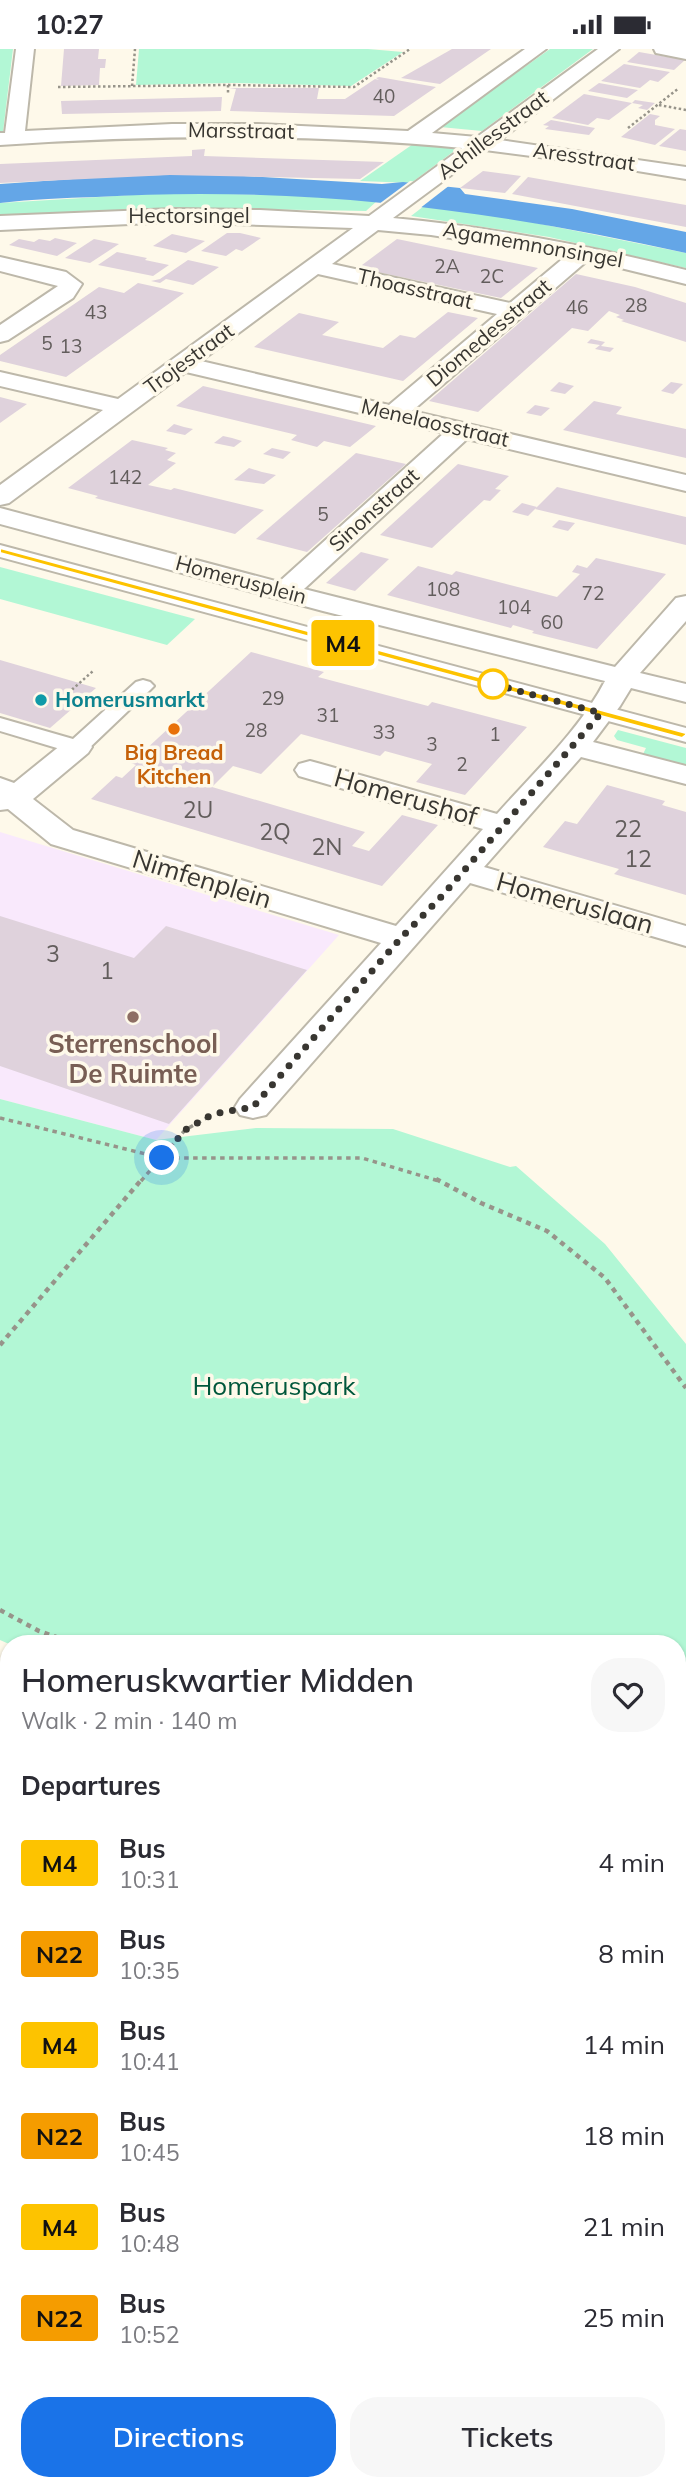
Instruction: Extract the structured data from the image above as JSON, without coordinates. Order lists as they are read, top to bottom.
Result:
{
  "streets": {
    "street": [
      "Marsstraat",
      "Achillesstraat",
      "Aresstraat",
      "Hectorsingel",
      "Agamemnonsingel",
      "Thoasstraat",
      "Diomedesstraat",
      "Trojestraat",
      "Menelaosstraat",
      "Sinonstraat",
      "Homerusplein",
      "Homerushof",
      "Nimfenplein",
      "Homeruslaan"
    ]
  },
  "crossings": [
    ["Marsstraat", "Achillesstraat"],
    ["Marsstraat", "Aresstraat"],
    ["Achillesstraat", "Aresstraat"],
    ["Achillesstraat", "Hectorsingel"],
    ["Achillesstraat", "Agamemnonsingel"],
    ["Achillesstraat", "Trojestraat"],
    ["Hectorsingel", "Agamemnonsingel"],
    ["Hectorsingel", "Trojestraat"],
    ["Agamemnonsingel", "Diomedesstraat"],
    ["Agamemnonsingel", "Trojestraat"],
    ["Thoasstraat", "Diomedesstraat"],
    ["Thoasstraat", "Trojestraat"],
    ["Diomedesstraat", "Menelaosstraat"],
    ["Trojestraat", "Menelaosstraat"],
    ["Menelaosstraat", "Sinonstraat"],
    ["Sinonstraat", "Homerusplein"],
    ["Homerusplein", "Homeruslaan"],
    ["Homerushof", "Homeruslaan"]
  ],
  "parks": ["Homeruspark"],
  "places": ["Homerusmarkt", "Big Bread Kitchen", "Sterrenschool De Ruimte"],
  "lines": ["bus line M4"],
  "house_numbers": [
    "40",
    "2A",
    "2C",
    "28",
    "46",
    "43",
    "5",
    "13",
    "142",
    "5",
    "108",
    "72",
    "104",
    "60",
    "29",
    "31",
    "28",
    "33",
    "1",
    "3",
    "2",
    "2U",
    "22",
    "2Q",
    "2N",
    "12",
    "3",
    "1"
  ],
  "page": {
    "status": "10:27",
    "on_map": "M4",
    "heading": [
      ["Homeruskwartier Midden", "Walk · 2 min · 140 m"],
      "Departures"
    ],
    "list": [
      {
        "mark": "M4",
        "name": "Bus",
        "note": "10:31",
        "value": "4 min"
      },
      {
        "mark": "N22",
        "name": "Bus",
        "note": "10:35",
        "value": "8 min"
      },
      {
        "mark": "M4",
        "name": "Bus",
        "note": "10:41",
        "value": "14 min"
      },
      {
        "mark": "N22",
        "name": "Bus",
        "note": "10:45",
        "value": "18 min"
      },
      {
        "mark": "M4",
        "name": "Bus",
        "note": "10:48",
        "value": "21 min"
      },
      {
        "mark": "N22",
        "name": "Bus",
        "note": "10:52",
        "value": "25 min"
      }
    ],
    "buttons": ["Directions", "Tickets"]
  }
}
